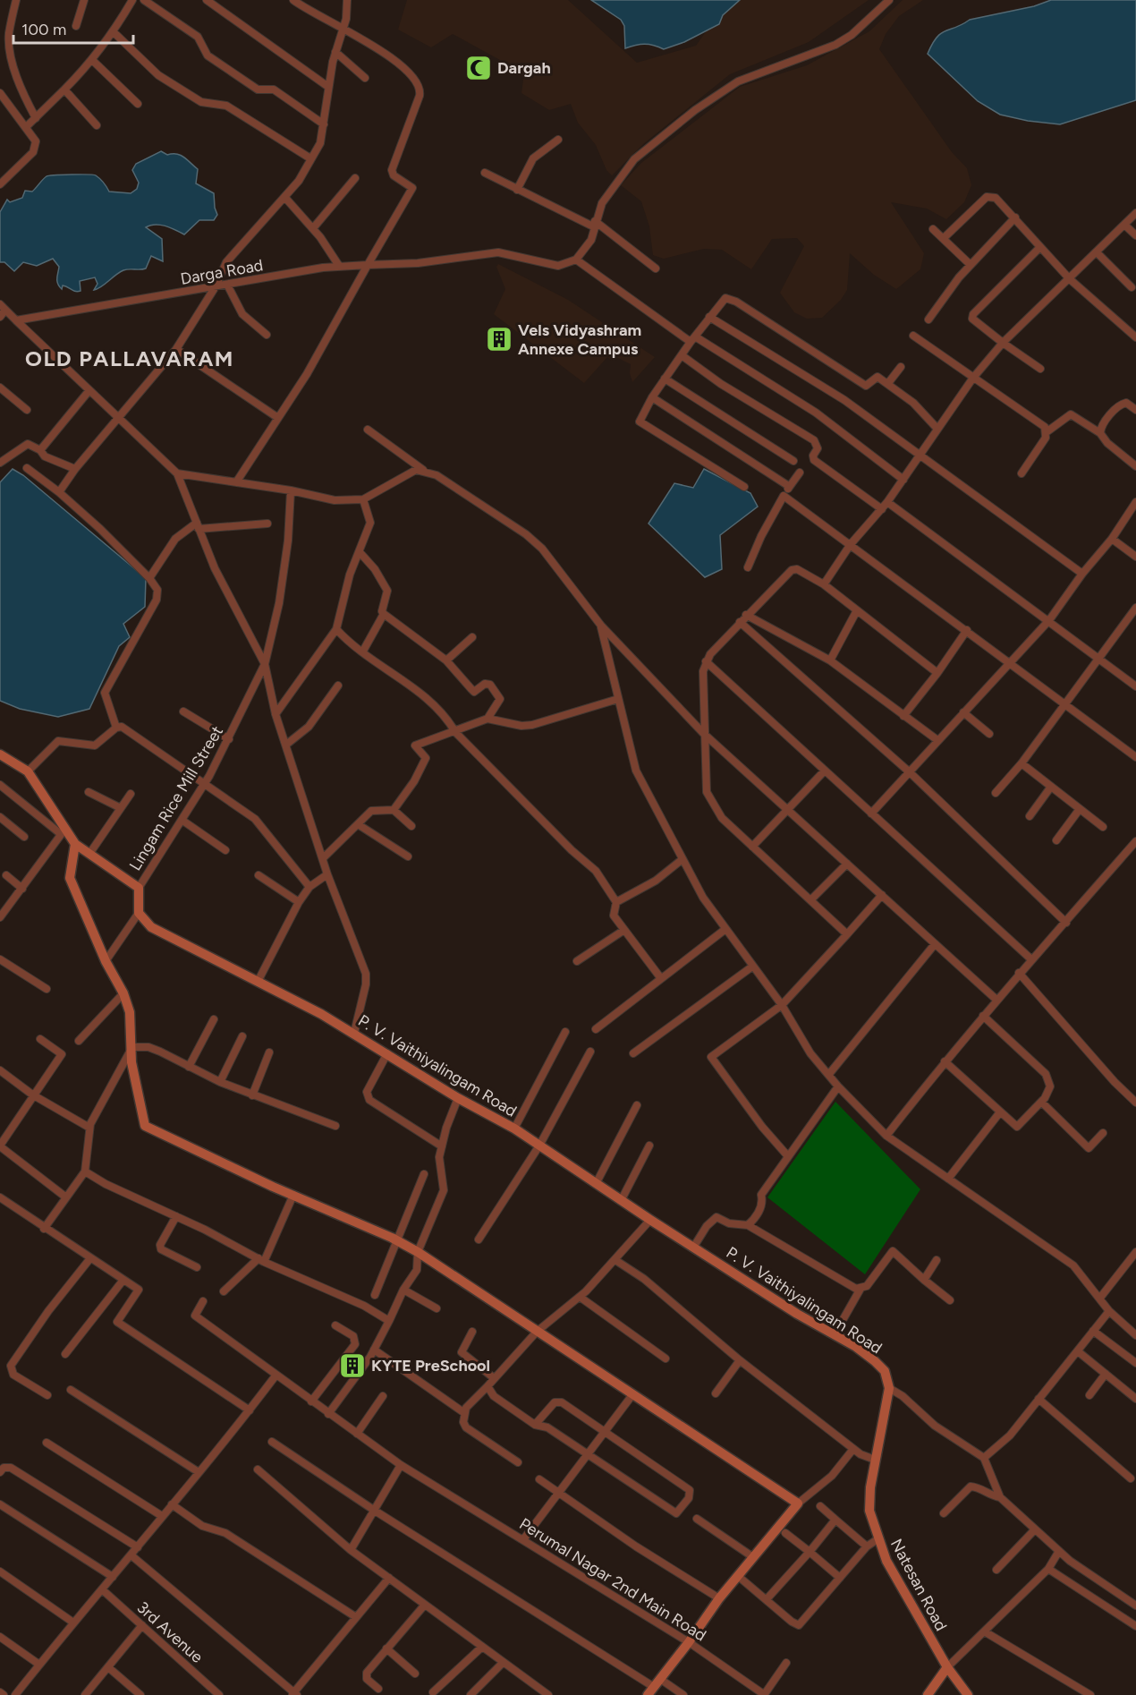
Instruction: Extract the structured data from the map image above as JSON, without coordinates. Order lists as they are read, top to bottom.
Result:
{
  "streets": {
    "street": [
      "Darga Road",
      "Lingam Rice Mill Street",
      "P. V. Vaithiyalingam Road",
      "Perumal Nagar 2nd Main Road",
      "Natesan Road",
      "3rd Avenue"
    ]
  },
  "crossings": [
    ["P. V. Vaithiyalingam Road", "Natesan Road"]
  ],
  "districts": ["OLD PALLAVARAM"],
  "places": {
    "mosque": ["Dargah"],
    "building": ["Vels Vidyashram Annexe Campus", "KYTE PreSchool"]
  },
  "scale_bar": "100 m"
}
